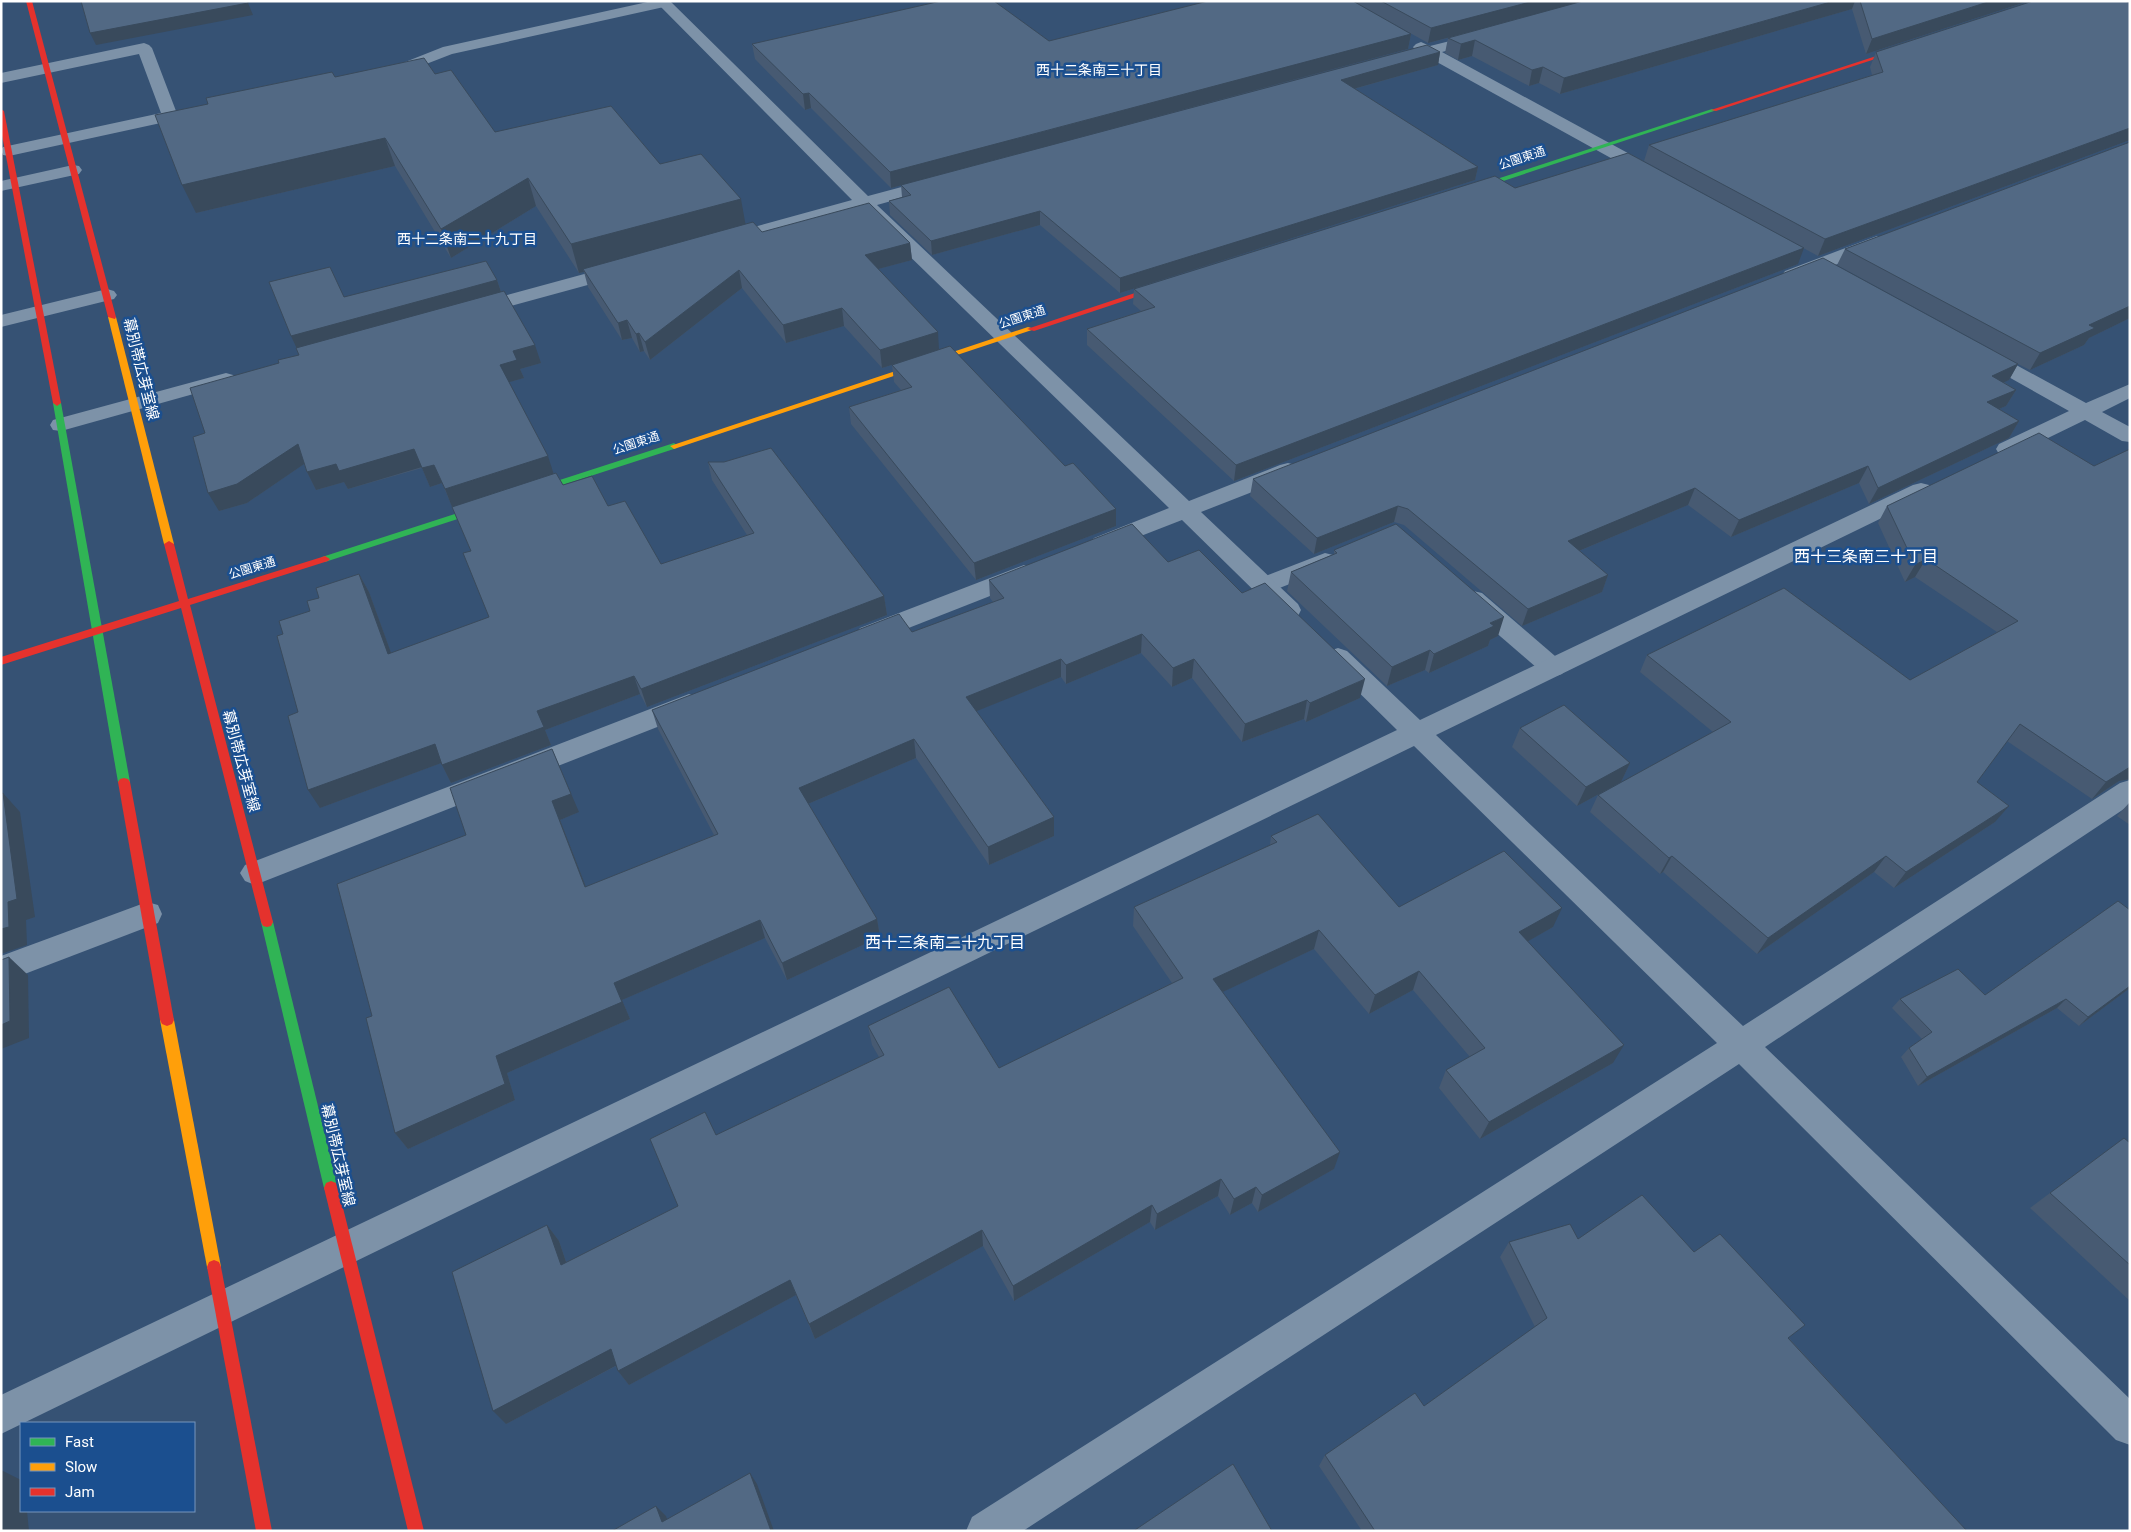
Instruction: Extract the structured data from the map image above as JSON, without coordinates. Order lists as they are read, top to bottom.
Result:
{
  "streets": {
    "main road": ["公園東通", "幕別帯広芽室線"]
  },
  "crossings": [
    ["公園東通", "幕別帯広芽室線"]
  ],
  "districts": [
    "西十二条南三十丁目",
    "西十二条南二十九丁目",
    "西十三条南三十丁目",
    "西十三条南二十九丁目"
  ],
  "legend": ["Fast", "Slow", "Jam"]
}
